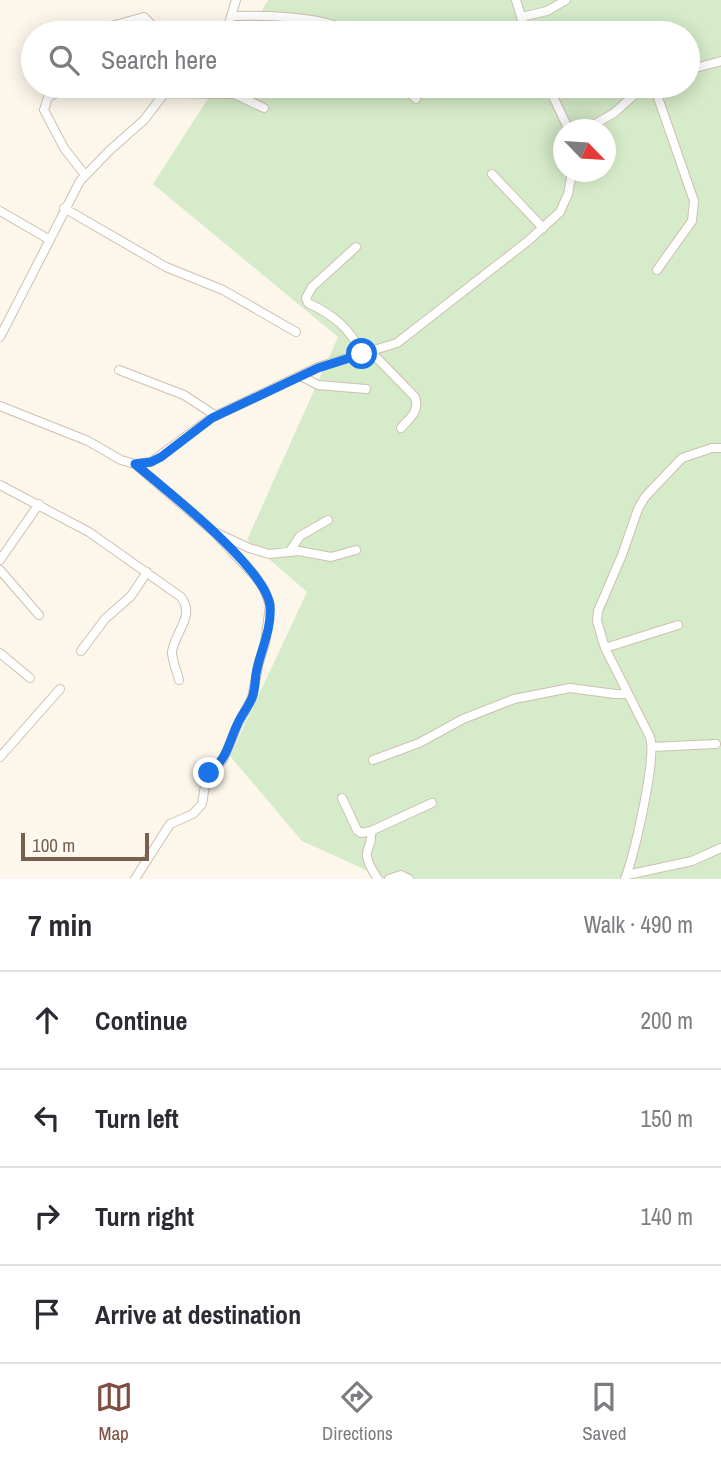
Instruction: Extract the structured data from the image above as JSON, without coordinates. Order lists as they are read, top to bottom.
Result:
{
  "scale_bar": "100 m",
  "north": "bottom right",
  "page": {
    "search": "Search here",
    "scale": "100 m",
    "heading": ["7 min", "Walk · 490 m"],
    "list": [
      ["Continue", "200 m"],
      ["Turn left", "150 m"],
      ["Turn right", "140 m"],
      "Arrive at destination"
    ],
    "nav": ["Map", "Directions", "Saved"]
  }
}
